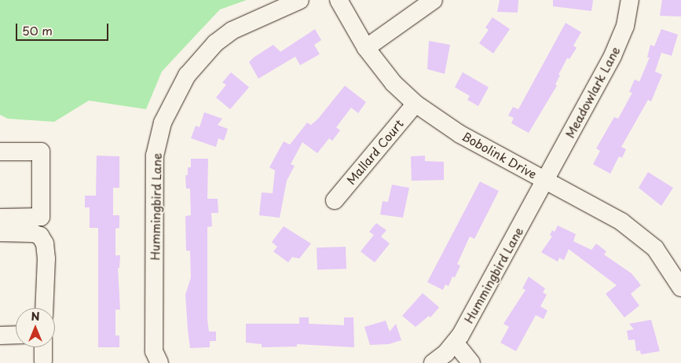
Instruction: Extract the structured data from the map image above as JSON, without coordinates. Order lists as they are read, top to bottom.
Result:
{
  "streets": {
    "street": [
      "Meadowlark Lane",
      "Mallard Court",
      "Bobolink Drive",
      "Hummingbird Lane"
    ]
  },
  "crossings": [
    ["Meadowlark Lane", "Bobolink Drive"],
    ["Meadowlark Lane", "Hummingbird Lane"],
    ["Mallard Court", "Bobolink Drive"],
    ["Bobolink Drive", "Hummingbird Lane"]
  ],
  "scale_bar": "50 m",
  "north": "top"
}
